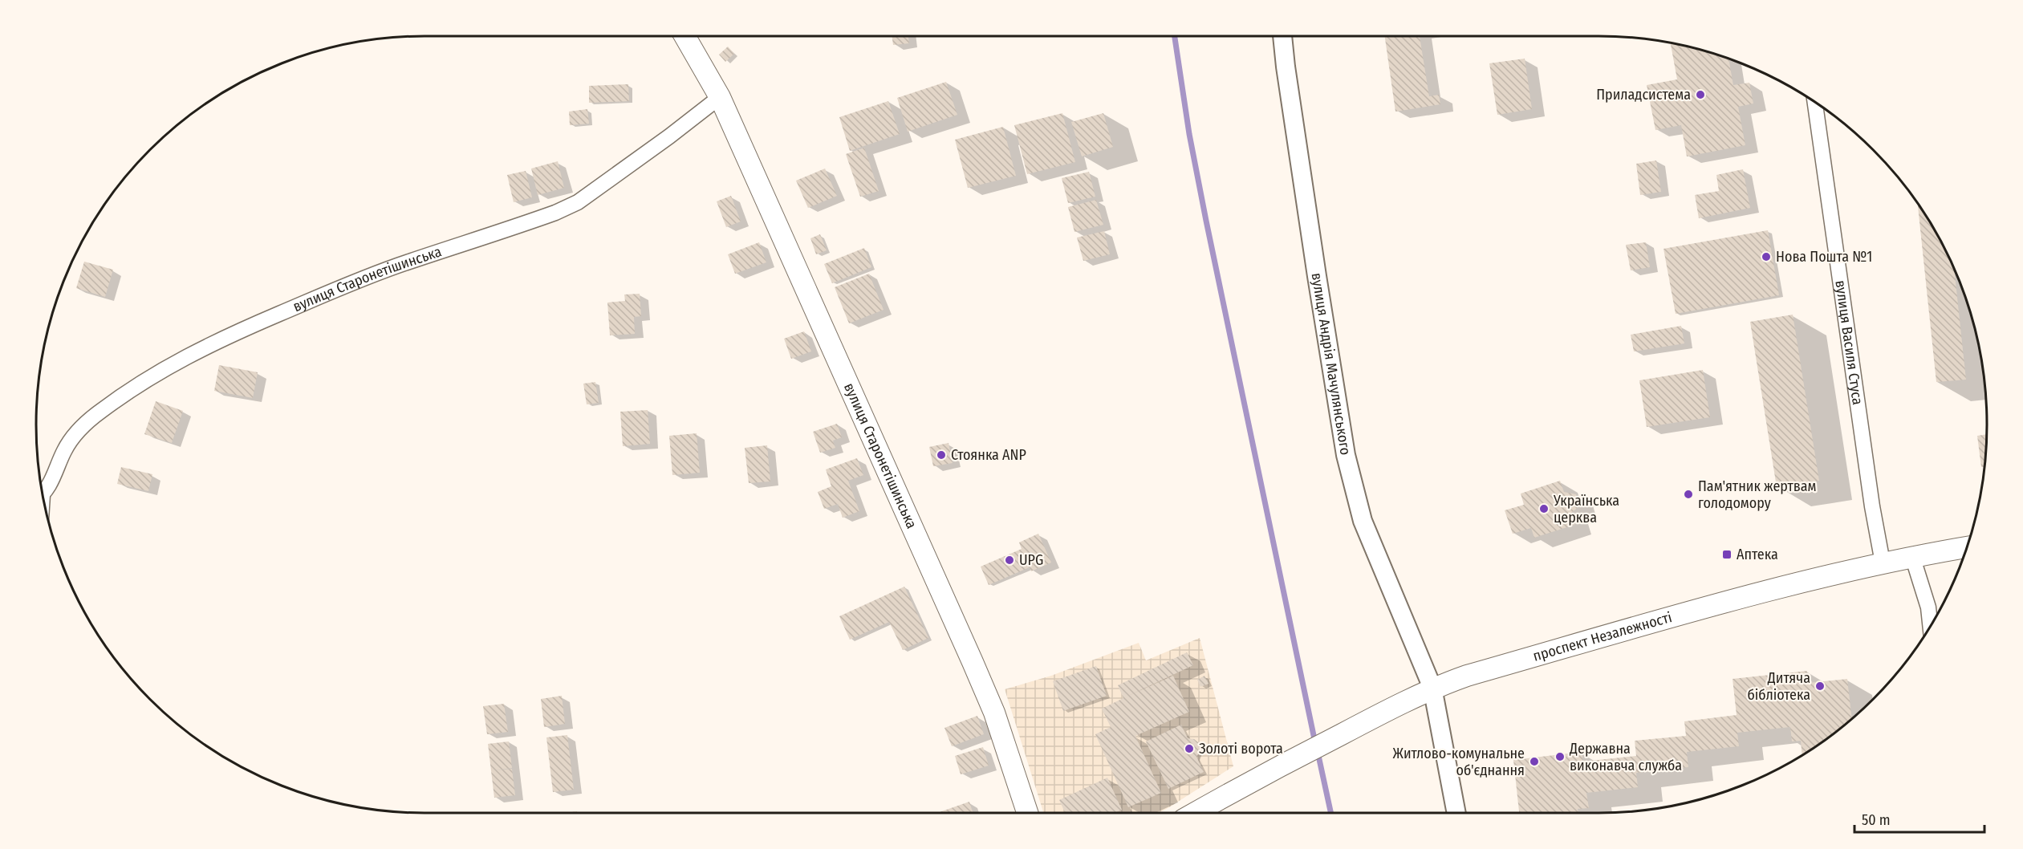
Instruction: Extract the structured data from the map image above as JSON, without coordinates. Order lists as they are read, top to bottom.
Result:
{
  "streets": {
    "main road": ["вулиця Старонетішинська", "проспект Незалежності"],
    "street": ["вулиця Василя Стуса", "вулиця Андрія Мачулянського"]
  },
  "crossings": [
    ["вулиця Василя Стуса", "проспект Незалежності"],
    ["вулиця Андрія Мачулянського", "проспект Незалежності"]
  ],
  "places": {
    "other": [
      "Приладсистема",
      "Нова Пошта №1",
      "Стоянка ANP",
      "Пам'ятник жертвам голодомору",
      "Українська церква",
      "UPG",
      "Дитяча бібліотека",
      "Золоті ворота",
      "Державна виконавча служба",
      "Житлово-комунальне об'єднання"
    ],
    "transit": ["Аптека"]
  },
  "scale_bar": "50 m"
}
